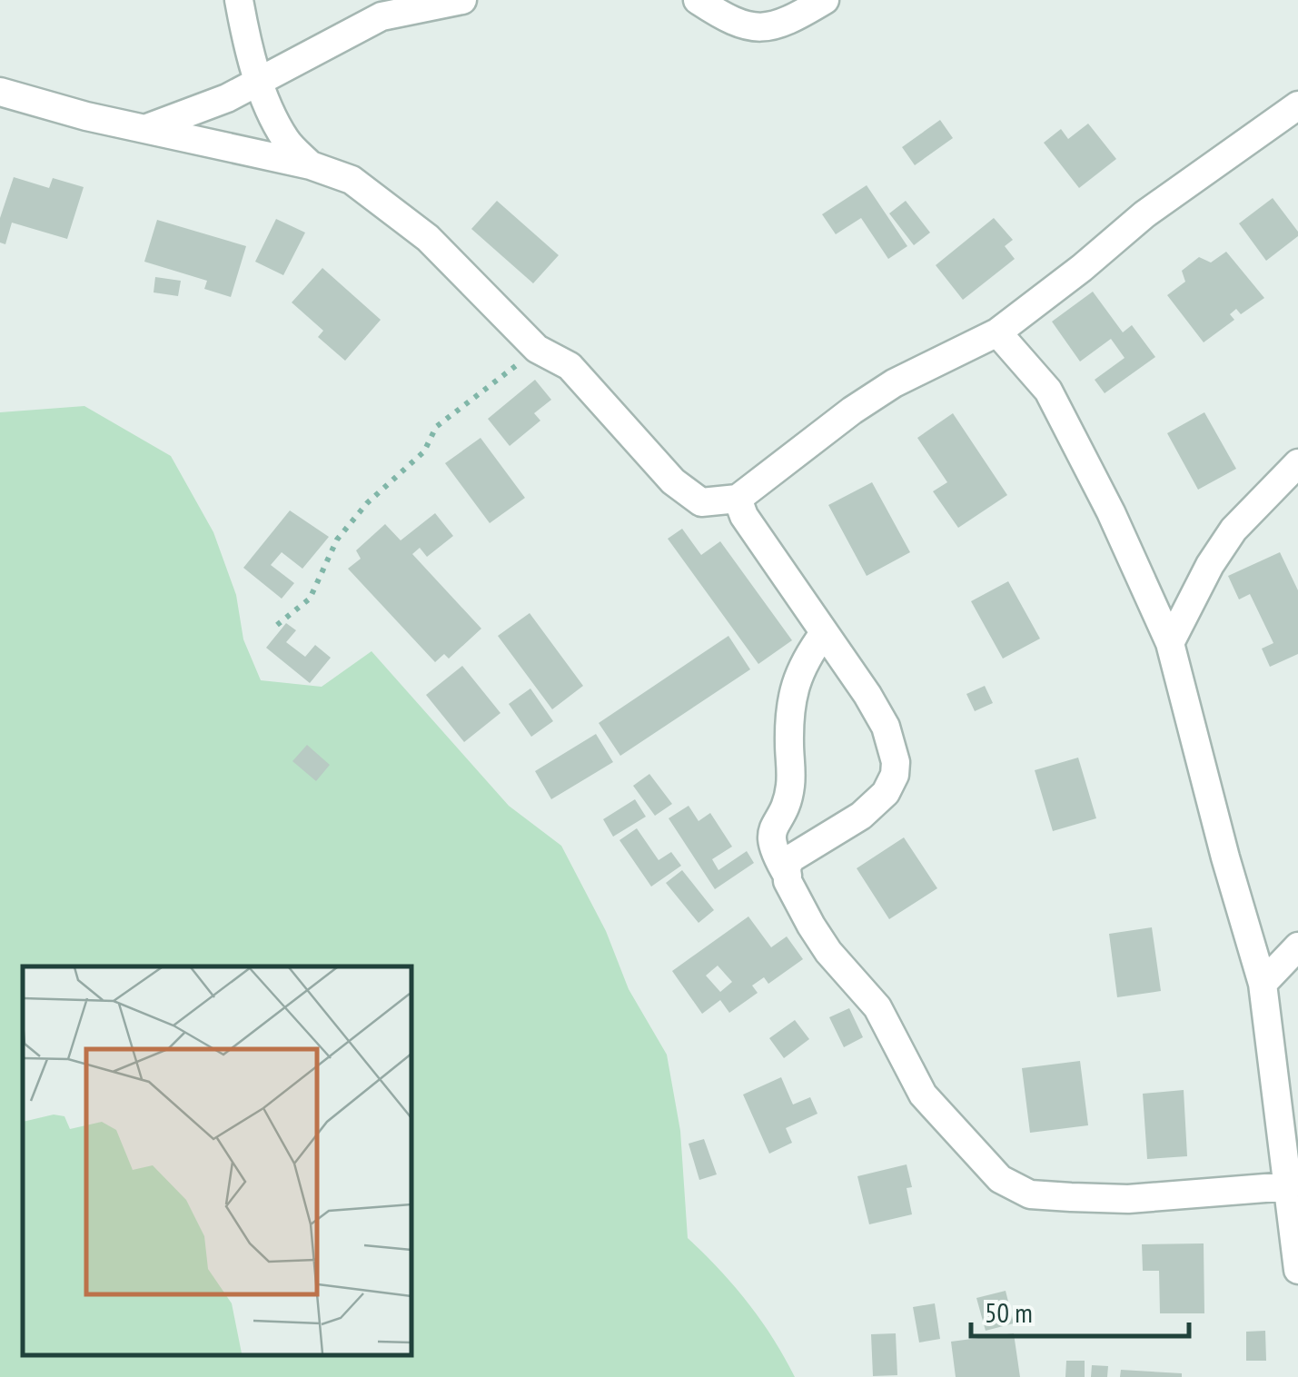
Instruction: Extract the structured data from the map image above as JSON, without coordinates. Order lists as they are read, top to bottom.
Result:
{
  "scale_bar": "50 m"
}
